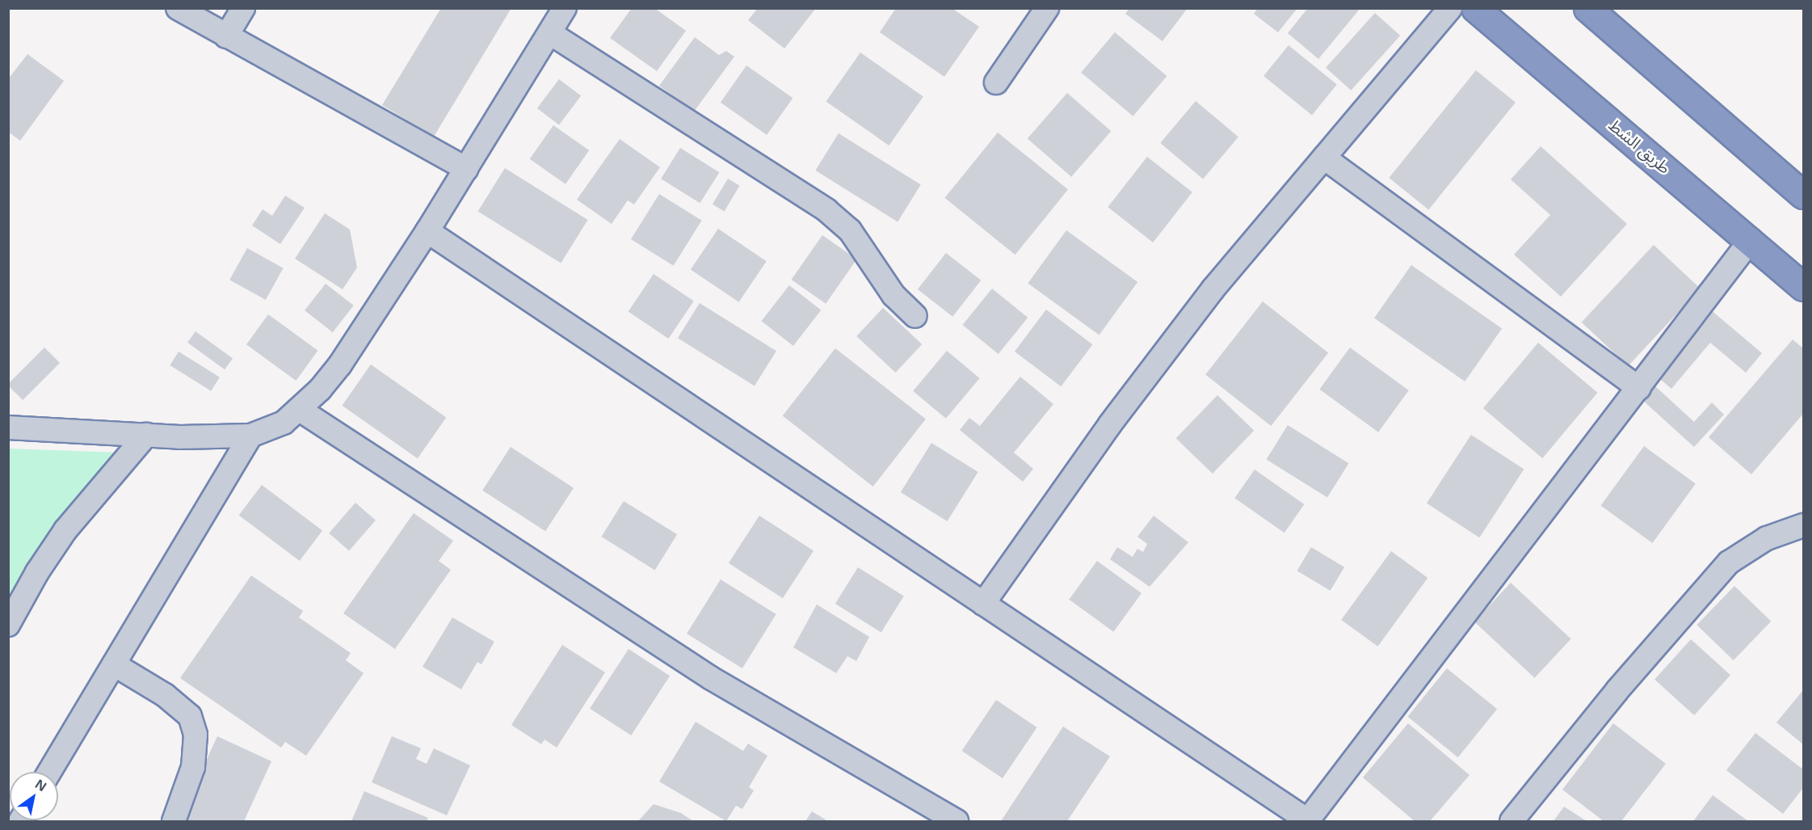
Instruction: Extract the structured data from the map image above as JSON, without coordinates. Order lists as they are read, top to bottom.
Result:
{
  "streets": {
    "highway": ["طريق الشط"]
  },
  "north": "top right"
}
